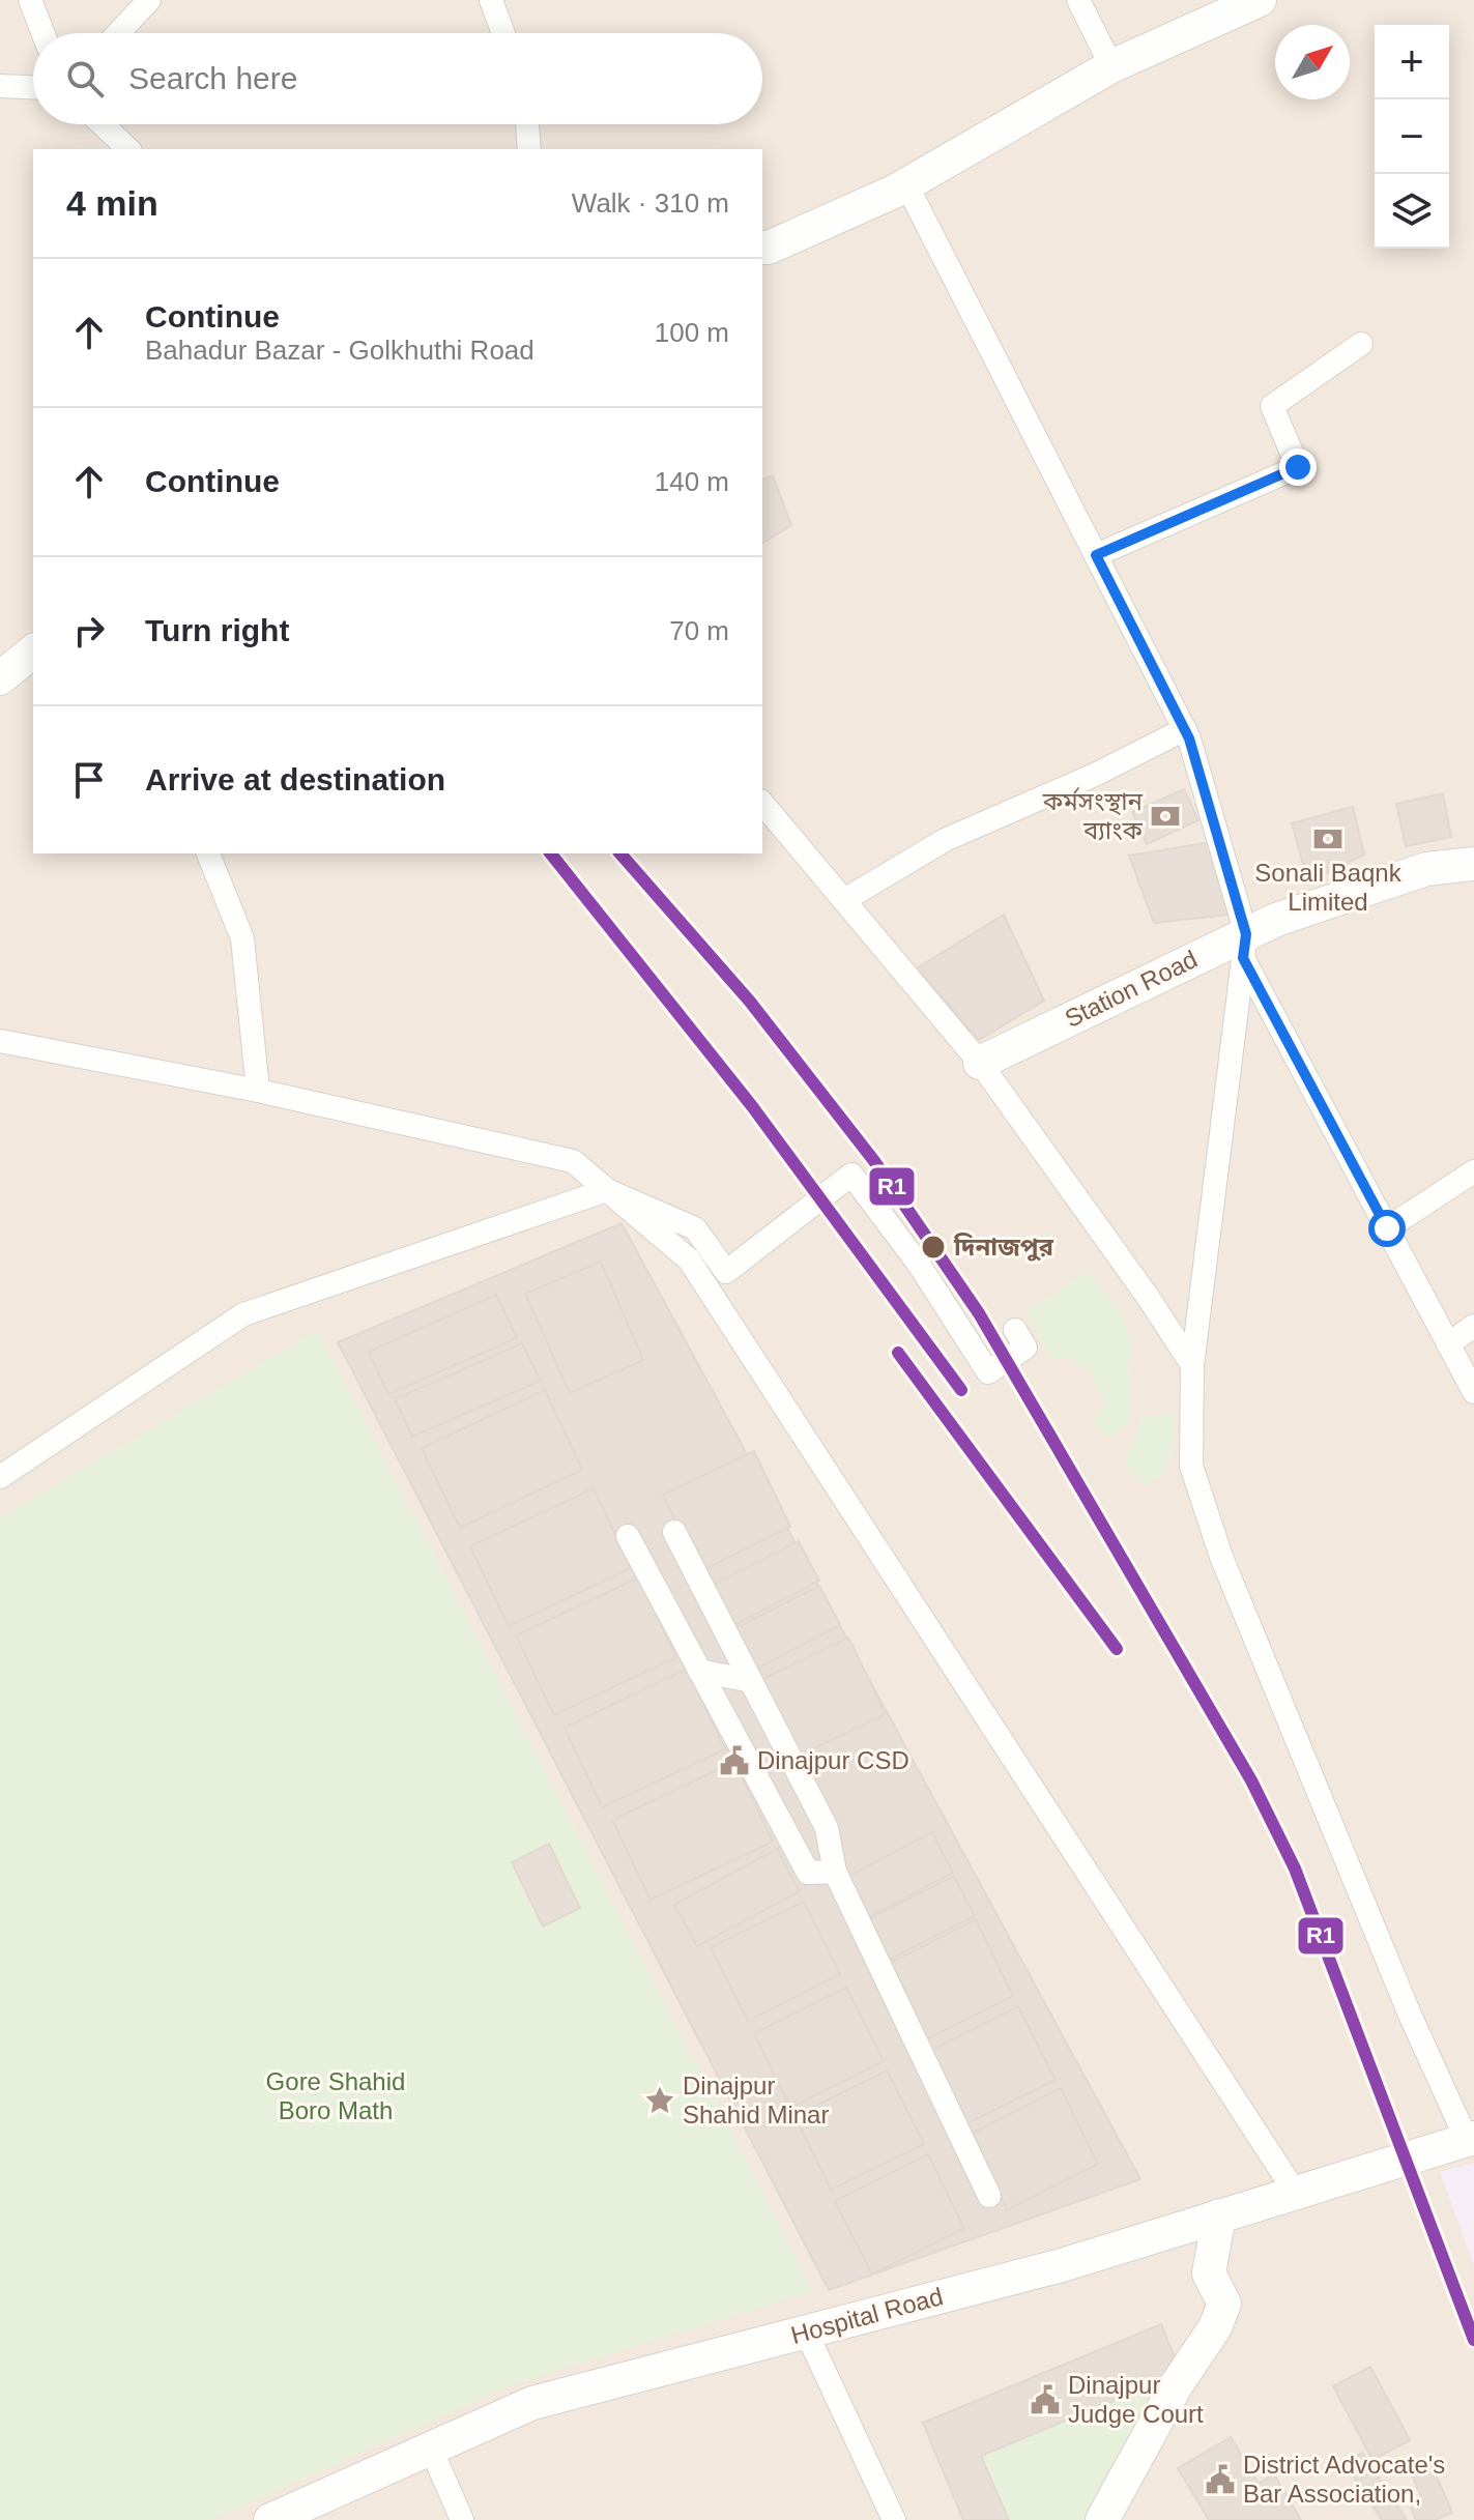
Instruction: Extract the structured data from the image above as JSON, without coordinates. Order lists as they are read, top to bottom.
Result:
{
  "streets": {
    "street": ["Station Road", "Hospital Road"]
  },
  "parks": ["Gore Shahid Boro Math"],
  "places": {
    "bank": ["কর্মসংস্থান ব্যাংক", "Sonali Baqnk Limited"],
    "other": ["দিনাজপুর"],
    "public building": ["Dinajpur CSD", "Dinajpur Judge Court", "District Advocate's Bar Association,"],
    "place": ["Dinajpur Shahid Minar"]
  },
  "lines": ["transit line R1"],
  "north": "top right",
  "page": {
    "map_buttons": ["+", "−"],
    "search": "Search here",
    "heading": ["4 min", "Walk · 310 m"],
    "list": [
      ["Continue", "Bahadur Bazar - Golkhuthi Road", "100 m"],
      ["Continue", "140 m"],
      ["Turn right", "70 m"],
      "Arrive at destination"
    ]
  }
}
